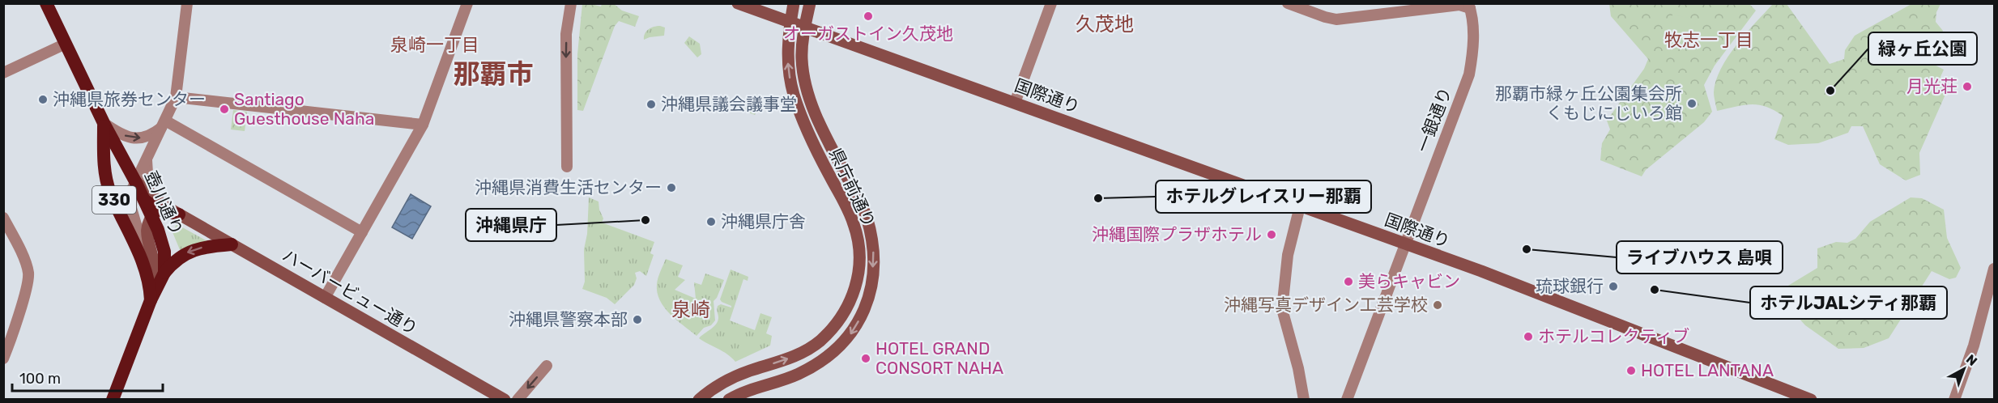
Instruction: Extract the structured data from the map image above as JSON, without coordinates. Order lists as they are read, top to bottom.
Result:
{
  "streets": {
    "highway": ["330", "壺川通り"],
    "main road": ["国際通り", "県庁前通り", "ハーバービュー通り"],
    "street": ["一銀通り"]
  },
  "crossings": [
    ["国際通り", "一銀通り"],
    ["国際通り", "県庁前通り"],
    ["330", "壺川通り"]
  ],
  "districts": [
    "久茂地",
    "牧志一丁目",
    "泉崎一丁目",
    "那覇市",
    "泉崎"
  ],
  "places": [
    "オーガストイン久茂地",
    "月光荘",
    "緑ヶ丘公園",
    "沖縄県旅券センター",
    "那覇市緑ヶ丘公園集会所 くもじにじいろ館",
    "沖縄県議会議事堂",
    "Santiago Guesthouse Naha",
    "沖縄県消費生活センター",
    "ホテルグレイスリー那覇",
    "沖縄県庁",
    "沖縄県庁舎",
    "沖縄国際プラザホテル",
    "ライブハウス 島唄",
    "美らキャビン",
    "琉球銀行",
    "ホテルJALシティ那覇",
    "沖縄写真デザイン工芸学校",
    "沖縄県警察本部",
    "ホテルコレクティブ",
    "HOTEL GRAND CONSORT NAHA",
    "HOTEL LANTANA"
  ],
  "scale_bar": "100 m",
  "north": "top right"
}
